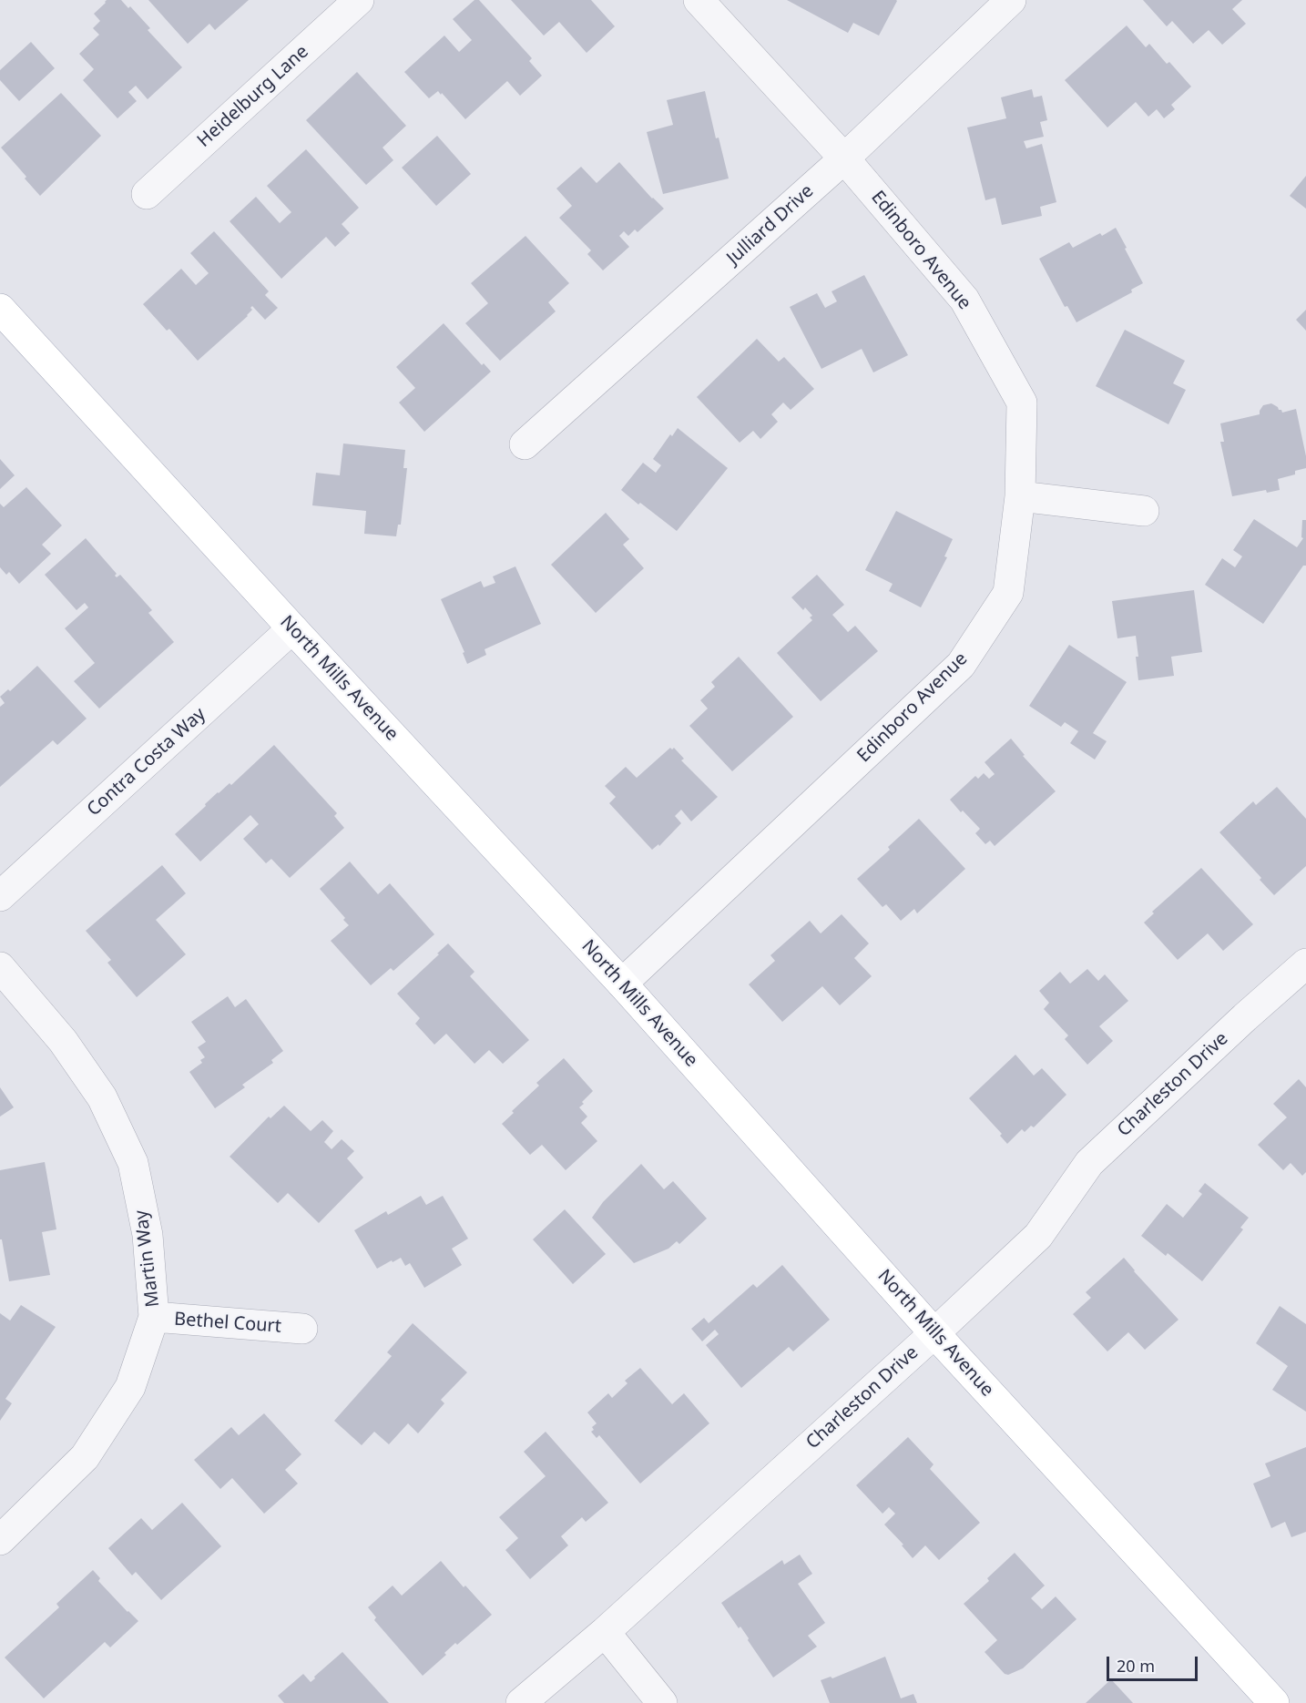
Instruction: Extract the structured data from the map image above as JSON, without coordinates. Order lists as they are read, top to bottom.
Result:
{
  "streets": {
    "main road": ["North Mills Avenue"],
    "street": [
      "Heidelburg Lane",
      "Julliard Drive",
      "Edinboro Avenue",
      "Contra Costa Way",
      "Charleston Drive",
      "Martin Way",
      "Bethel Court"
    ]
  },
  "crossings": [
    ["Julliard Drive", "Edinboro Avenue"],
    ["Edinboro Avenue", "North Mills Avenue"],
    ["North Mills Avenue", "Contra Costa Way"],
    ["North Mills Avenue", "Charleston Drive"],
    ["Martin Way", "Bethel Court"]
  ],
  "scale_bar": "20 m"
}
